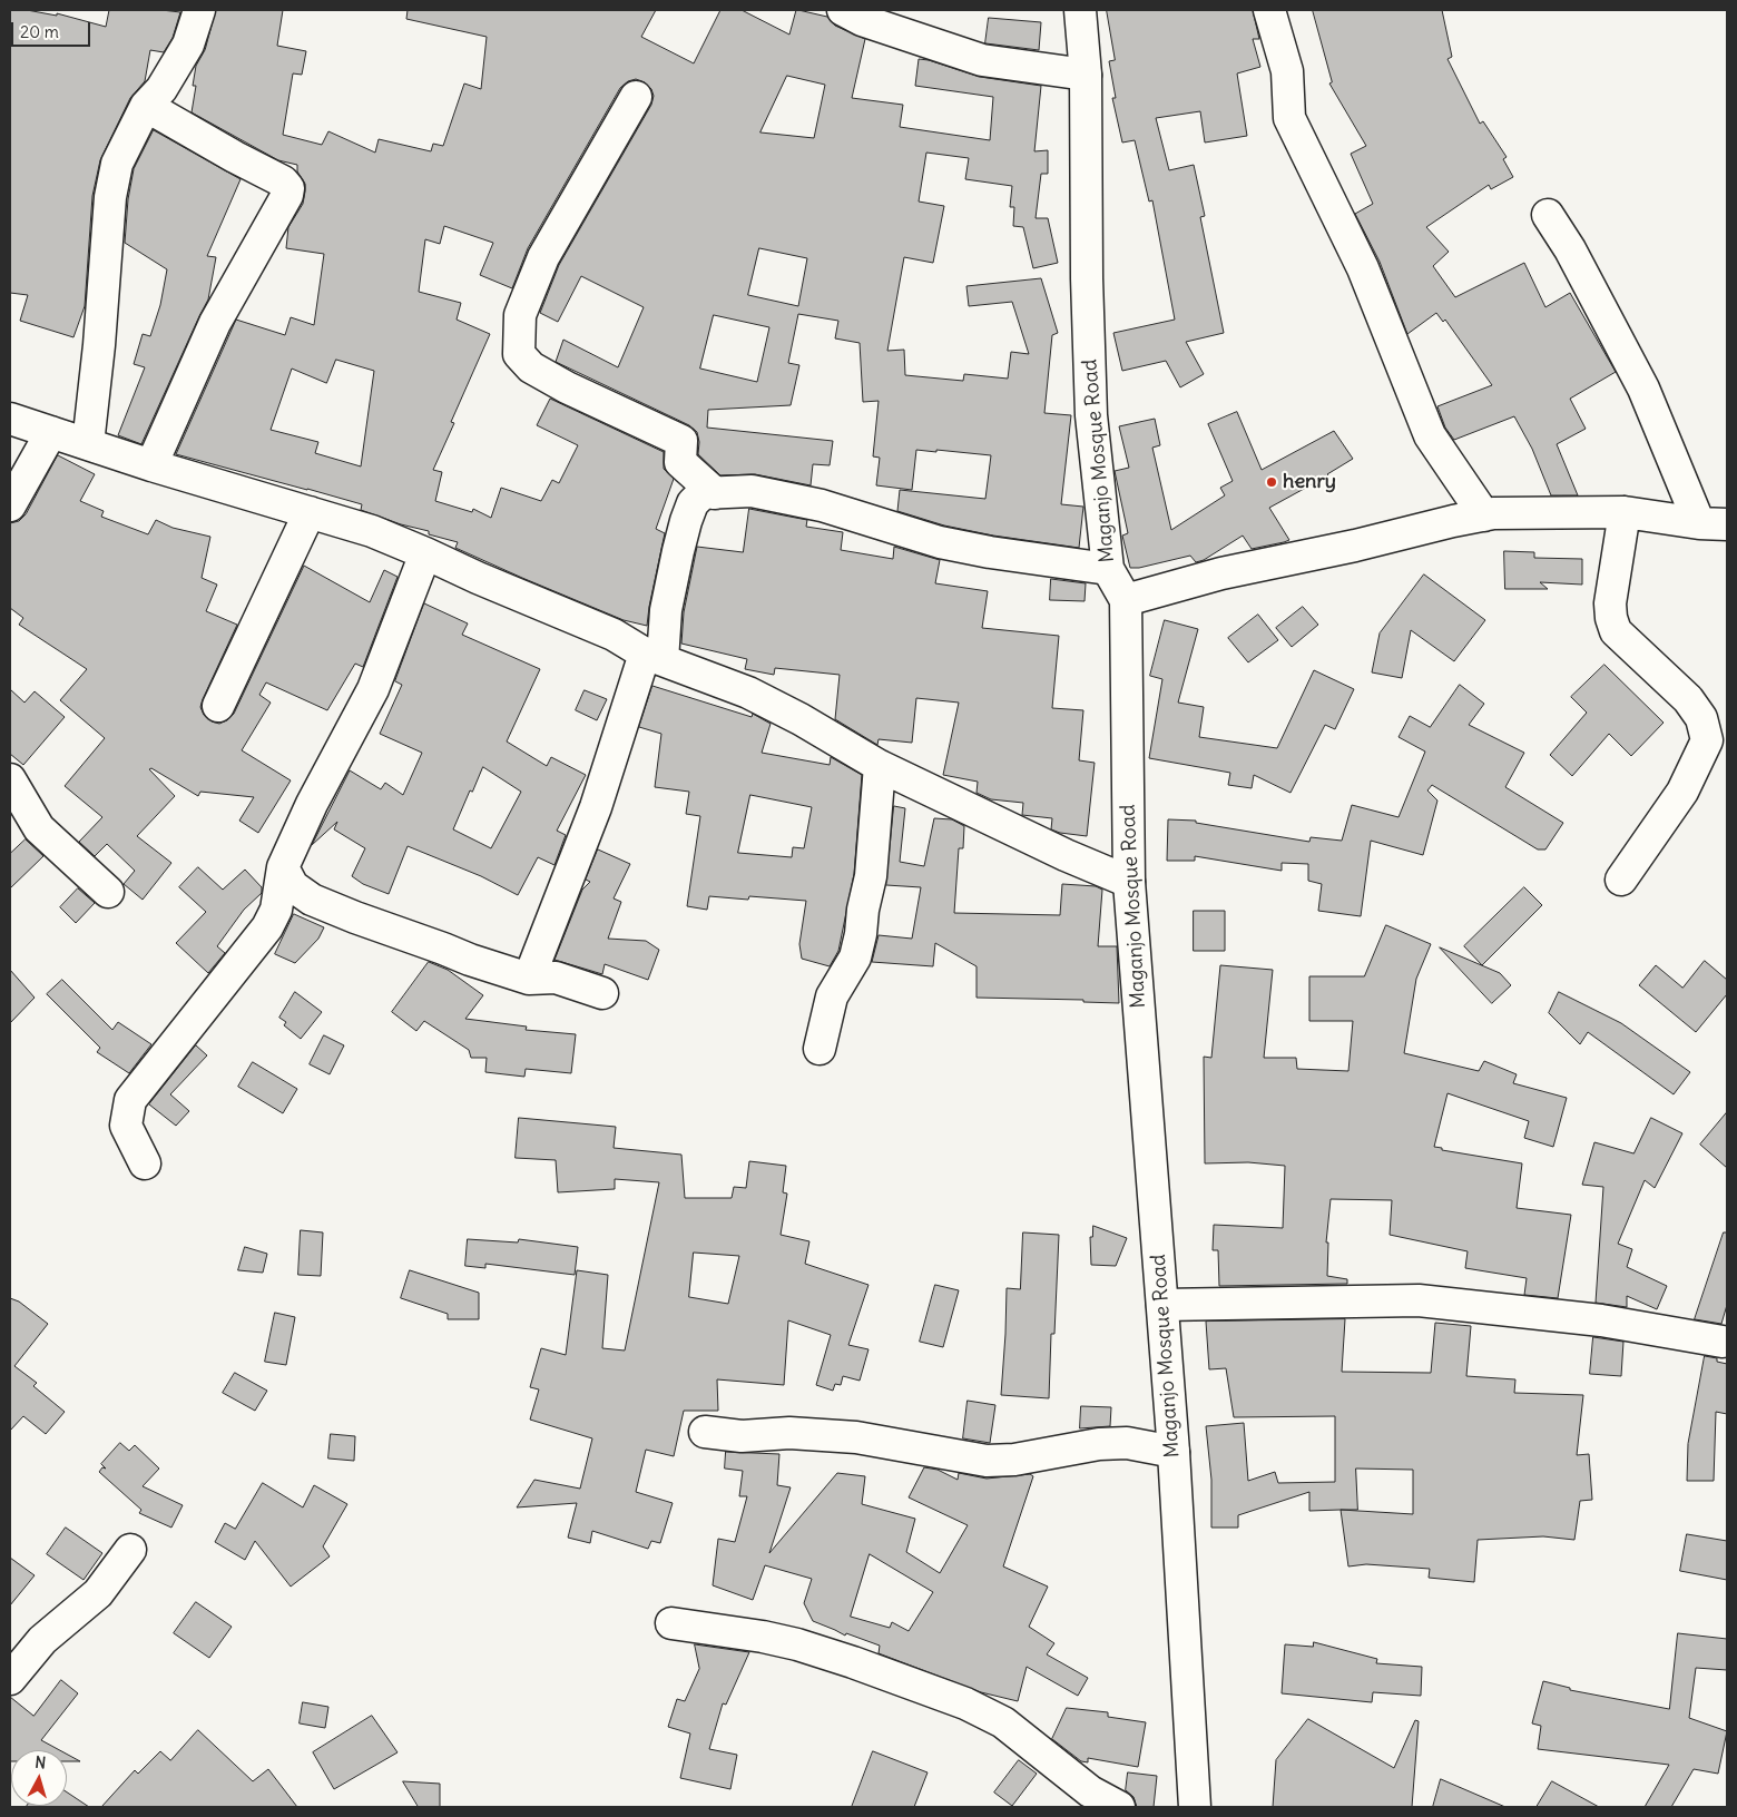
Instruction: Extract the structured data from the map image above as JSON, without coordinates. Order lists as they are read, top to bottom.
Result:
{
  "streets": {
    "street": ["Maganjo Mosque Road"]
  },
  "places": ["henry"],
  "scale_bar": "20 m",
  "north": "top"
}
